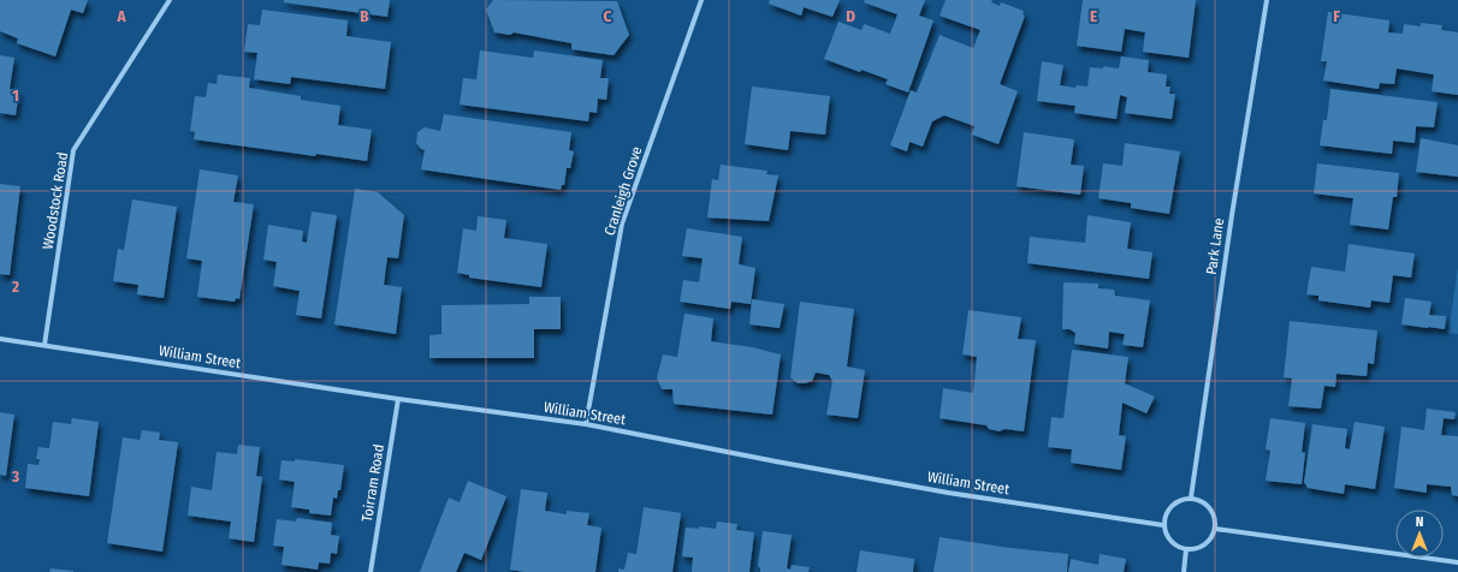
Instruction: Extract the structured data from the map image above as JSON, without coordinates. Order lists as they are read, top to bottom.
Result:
{
  "streets": {
    "street": [
      "Cranleigh Grove",
      "Woodstock Road",
      "Park Lane",
      "William Street",
      "Toirram Road"
    ]
  },
  "crossings": [
    ["Cranleigh Grove", "William Street"],
    ["Woodstock Road", "William Street"],
    ["Park Lane", "William Street"],
    ["William Street", "Toirram Road"]
  ],
  "north": "top",
  "grid": {
    "columns": [
      "A",
      "B",
      "C",
      "D",
      "E",
      "F"
    ],
    "rows": ["1", "2", "3"]
  }
}
